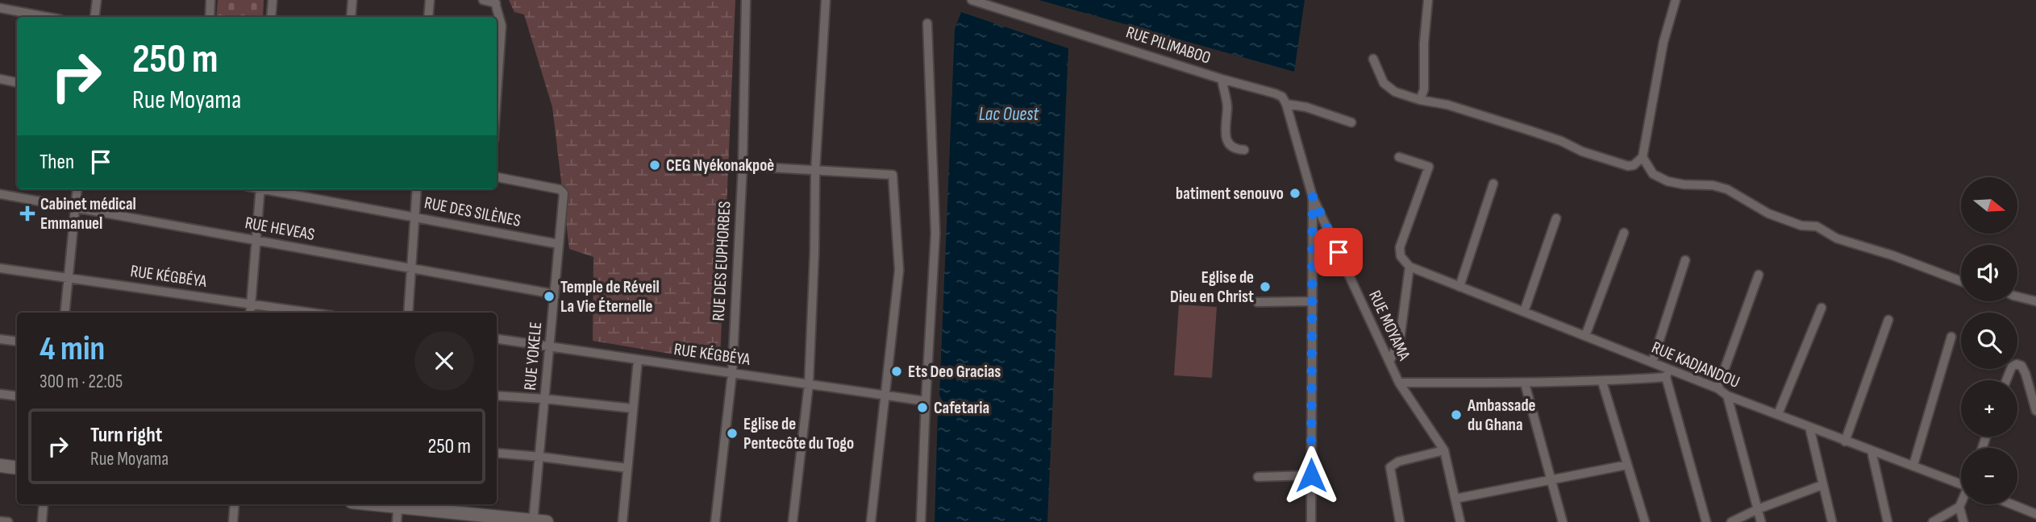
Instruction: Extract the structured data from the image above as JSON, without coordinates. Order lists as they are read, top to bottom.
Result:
{
  "streets": {
    "street": [
      "RUE PILIMABOO",
      "RUE DES SILÈNES",
      "RUE HEVEAS",
      "RUE DES EUPHORBES",
      "RUE KÉGBÉYA",
      "RUE MOYAMA",
      "RUE YOKELE",
      "RUE KADJANDOU"
    ]
  },
  "crossings": [
    ["RUE PILIMABOO", "RUE MOYAMA"],
    ["RUE DES SILÈNES", "RUE YOKELE"],
    ["RUE HEVEAS", "RUE YOKELE"],
    ["RUE DES EUPHORBES", "RUE KÉGBÉYA"],
    ["RUE KÉGBÉYA", "RUE YOKELE"]
  ],
  "water": ["Lac Ouest"],
  "places": {
    "other": [
      "CEG Nyékonakpoè",
      "batiment senouvo",
      "Eglise de Dieu en Christ",
      "Temple de Réveil La Vie Éternelle",
      "Ets Deo Gracias",
      "Cafetaria",
      "Ambassade du Ghana",
      "Eglise de Pentecôte du Togo"
    ],
    "health": ["Cabinet médical Emmanuel"]
  },
  "north": "right",
  "page": {
    "turn": ["250 m", "Rue Moyama"],
    "then": "Then",
    "map_buttons": ["+", "−"],
    "heading": ["4 min", "300 m · 22:05"],
    "list": [
      {
        "name": "Turn right",
        "note": "Rue Moyama",
        "value": "250 m"
      }
    ]
  }
}
